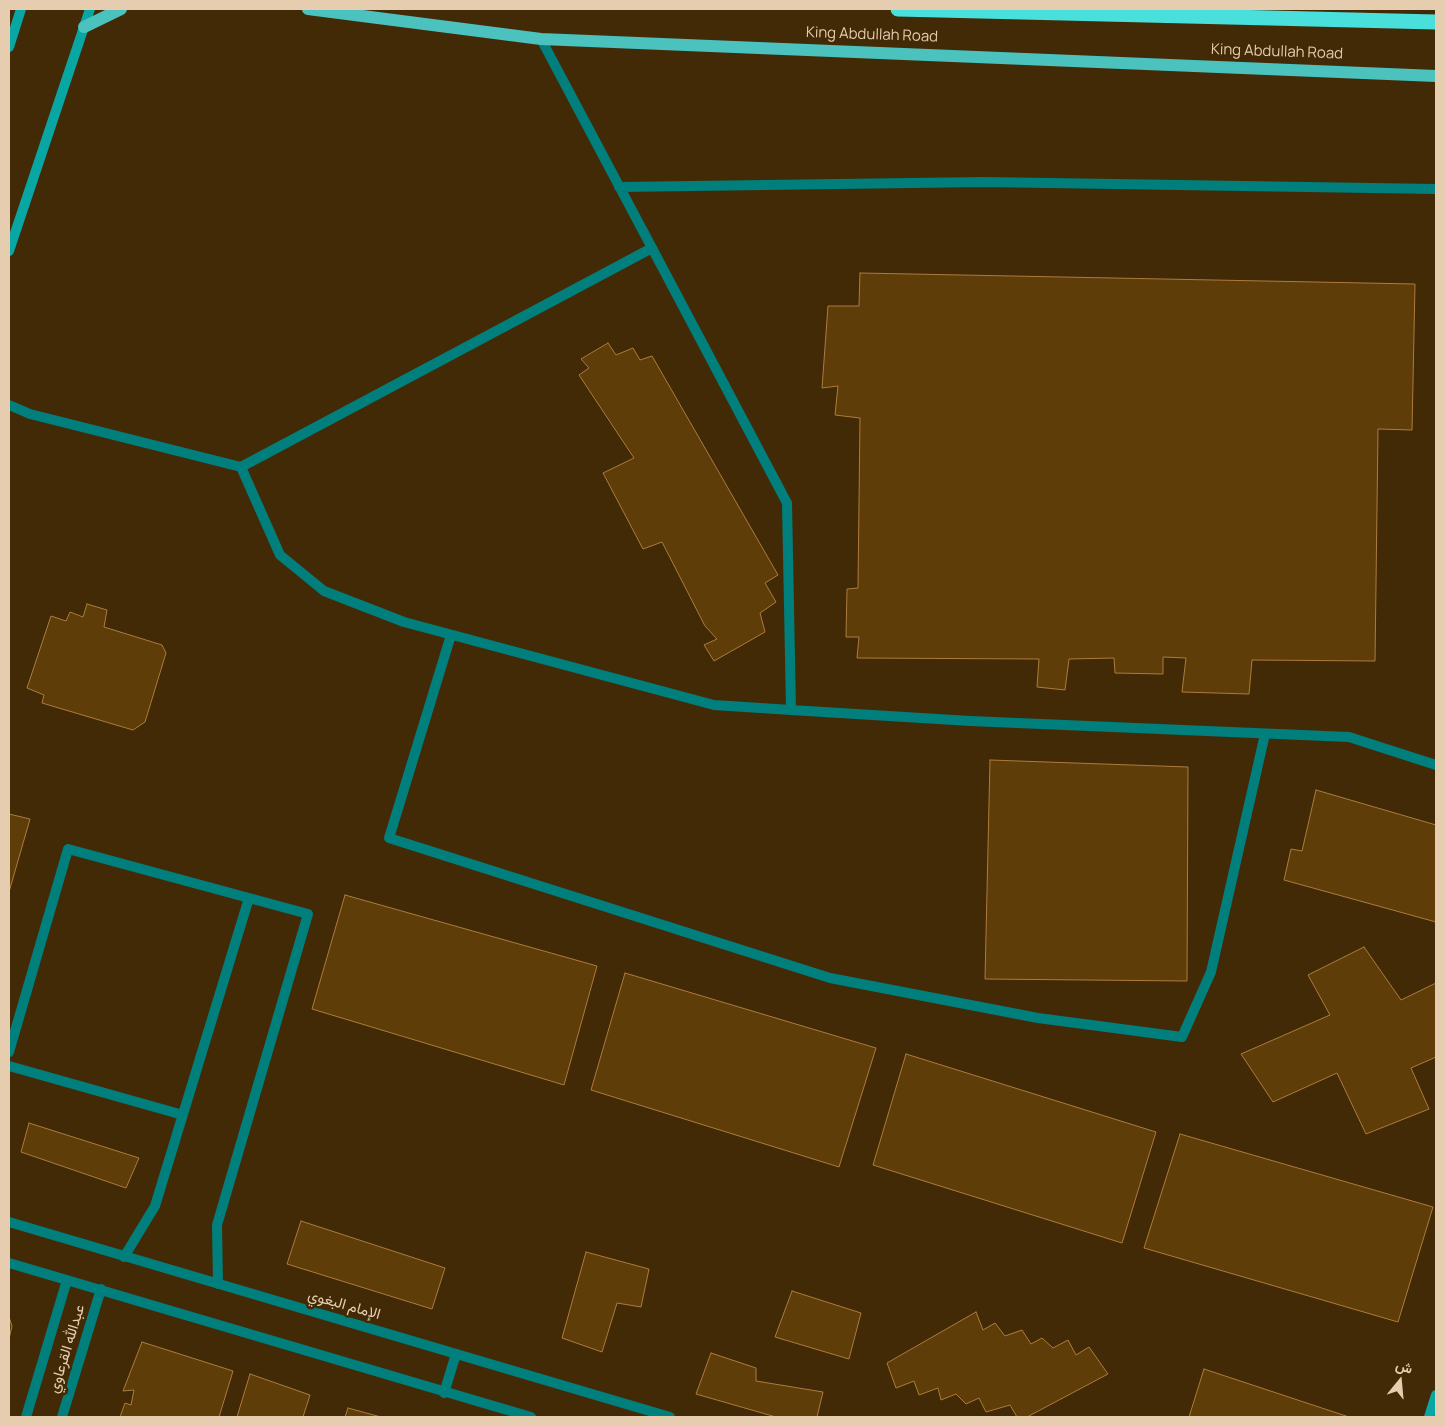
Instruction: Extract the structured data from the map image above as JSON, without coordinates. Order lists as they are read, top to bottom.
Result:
{
  "streets": {
    "highway": ["King Abdullah Road"],
    "street": ["الإمام البغوي", "عبدالله القرعاوي"]
  },
  "north": "top"
}
